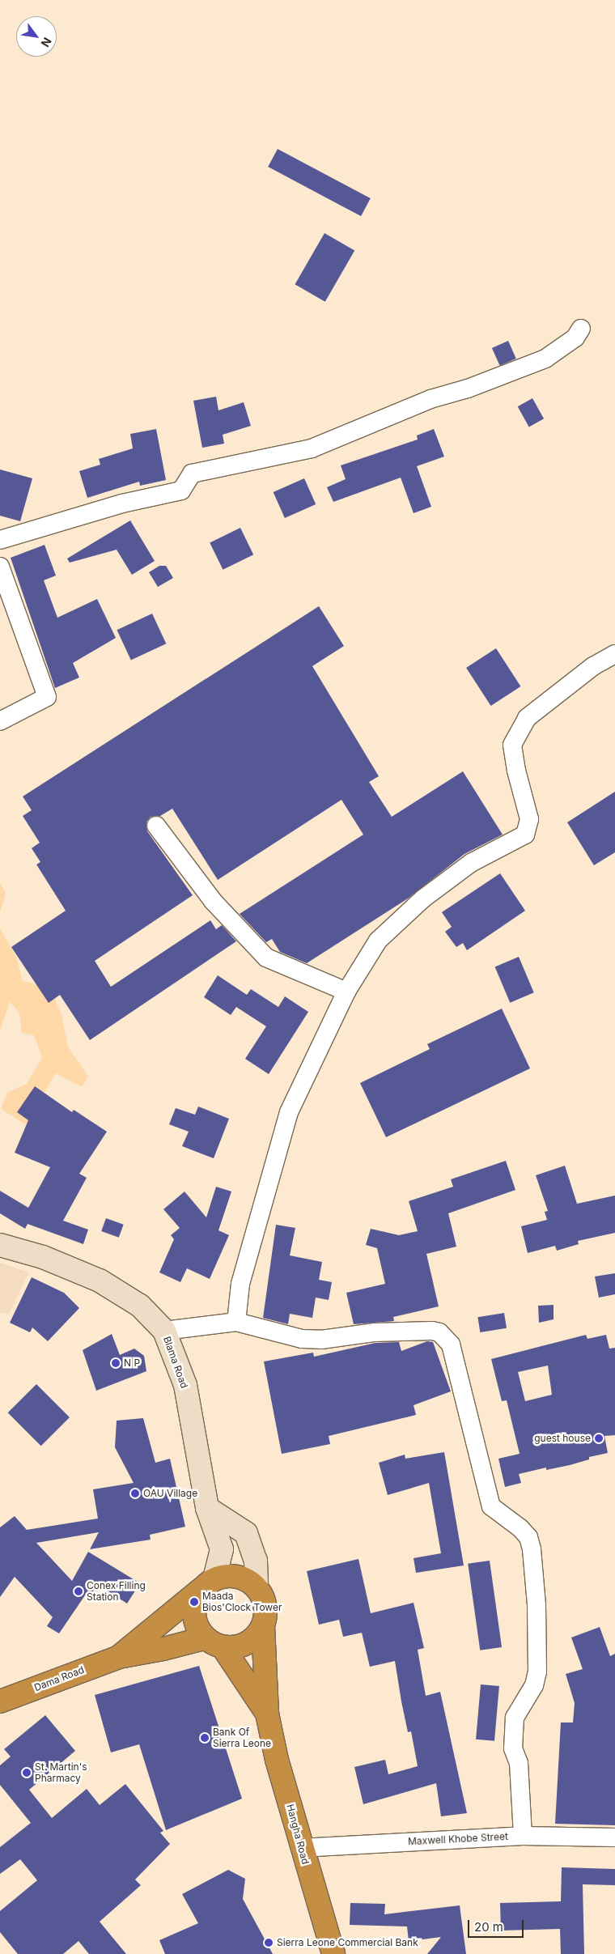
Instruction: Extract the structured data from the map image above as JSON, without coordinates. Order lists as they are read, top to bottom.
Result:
{
  "streets": {
    "highway": ["Dama Road", "Hangha Road"],
    "street": ["Blama Road", "Maxwell Khobe Street"]
  },
  "crossings": [
    ["Blama Road", "Hangha Road"],
    ["Hangha Road", "Maxwell Khobe Street"]
  ],
  "places": [
    "N P",
    "guest house",
    "OAU Village",
    "Conex Filling Station",
    "Maada Bios'Clock Tower",
    "Bank Of Sierra Leone",
    "St. Martin's Pharmacy",
    "Sierra Leone Commercial Bank"
  ],
  "scale_bar": "20 m",
  "north": "bottom right"
}
